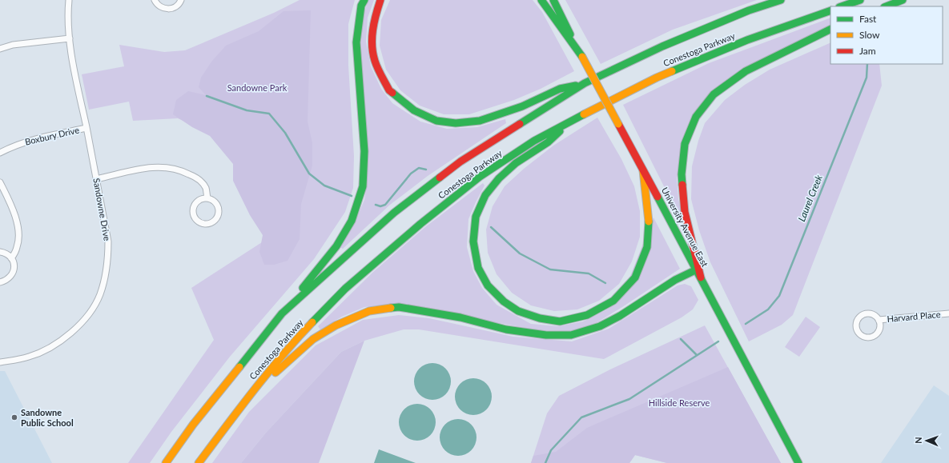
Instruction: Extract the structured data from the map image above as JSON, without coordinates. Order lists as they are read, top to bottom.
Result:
{
  "streets": {
    "main road": ["Conestoga Parkway", "University Avenue East"],
    "street": ["Boxbury Drive", "Sandowne Drive", "Harvard Place"]
  },
  "crossings": [
    ["Boxbury Drive", "Sandowne Drive"]
  ],
  "water": ["Laurel Creek"],
  "parks": ["Sandowne Park", "Hillside Reserve"],
  "places": ["Sandowne Public School"],
  "legend": ["Fast", "Slow", "Jam"],
  "north": "left"
}
